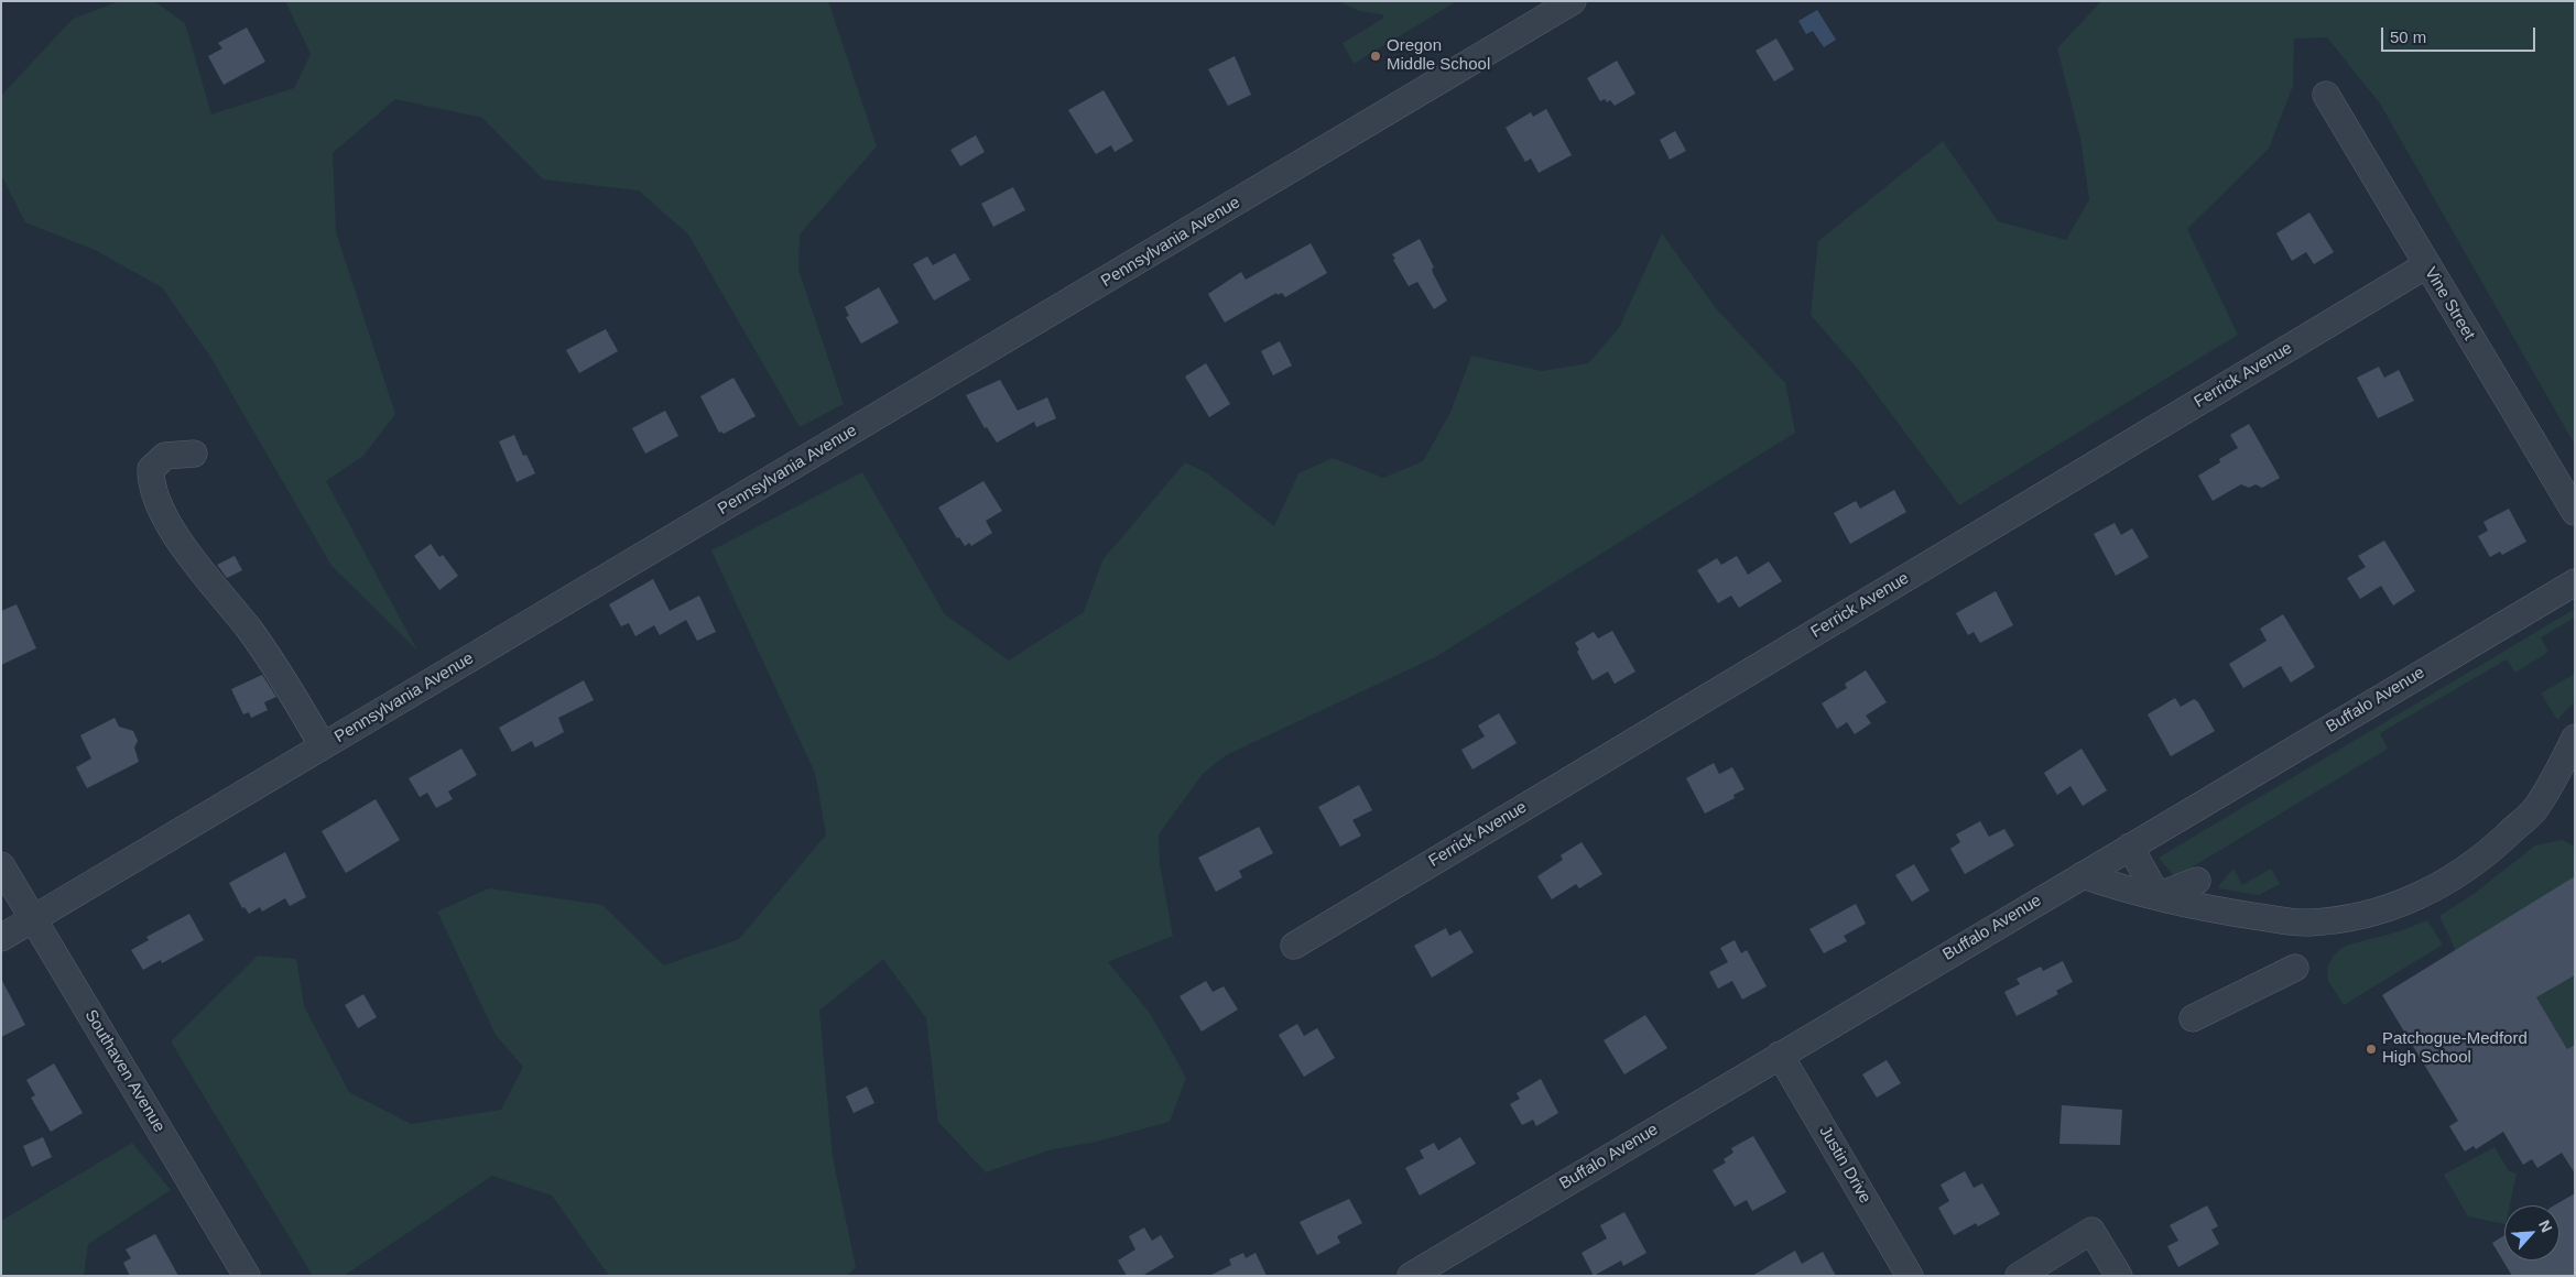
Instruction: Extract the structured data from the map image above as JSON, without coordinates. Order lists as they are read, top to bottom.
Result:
{
  "streets": {
    "street": [
      "Pennsylvania Avenue",
      "Vine Street",
      "Ferrick Avenue",
      "Buffalo Avenue",
      "Southaven Avenue",
      "Justin Drive"
    ]
  },
  "crossings": [
    ["Pennsylvania Avenue", "Southaven Avenue"],
    ["Vine Street", "Ferrick Avenue"],
    ["Buffalo Avenue", "Justin Drive"]
  ],
  "places": ["Oregon Middle School", "Patchogue-Medford High School"],
  "scale_bar": "50 m",
  "north": "top right"
}
